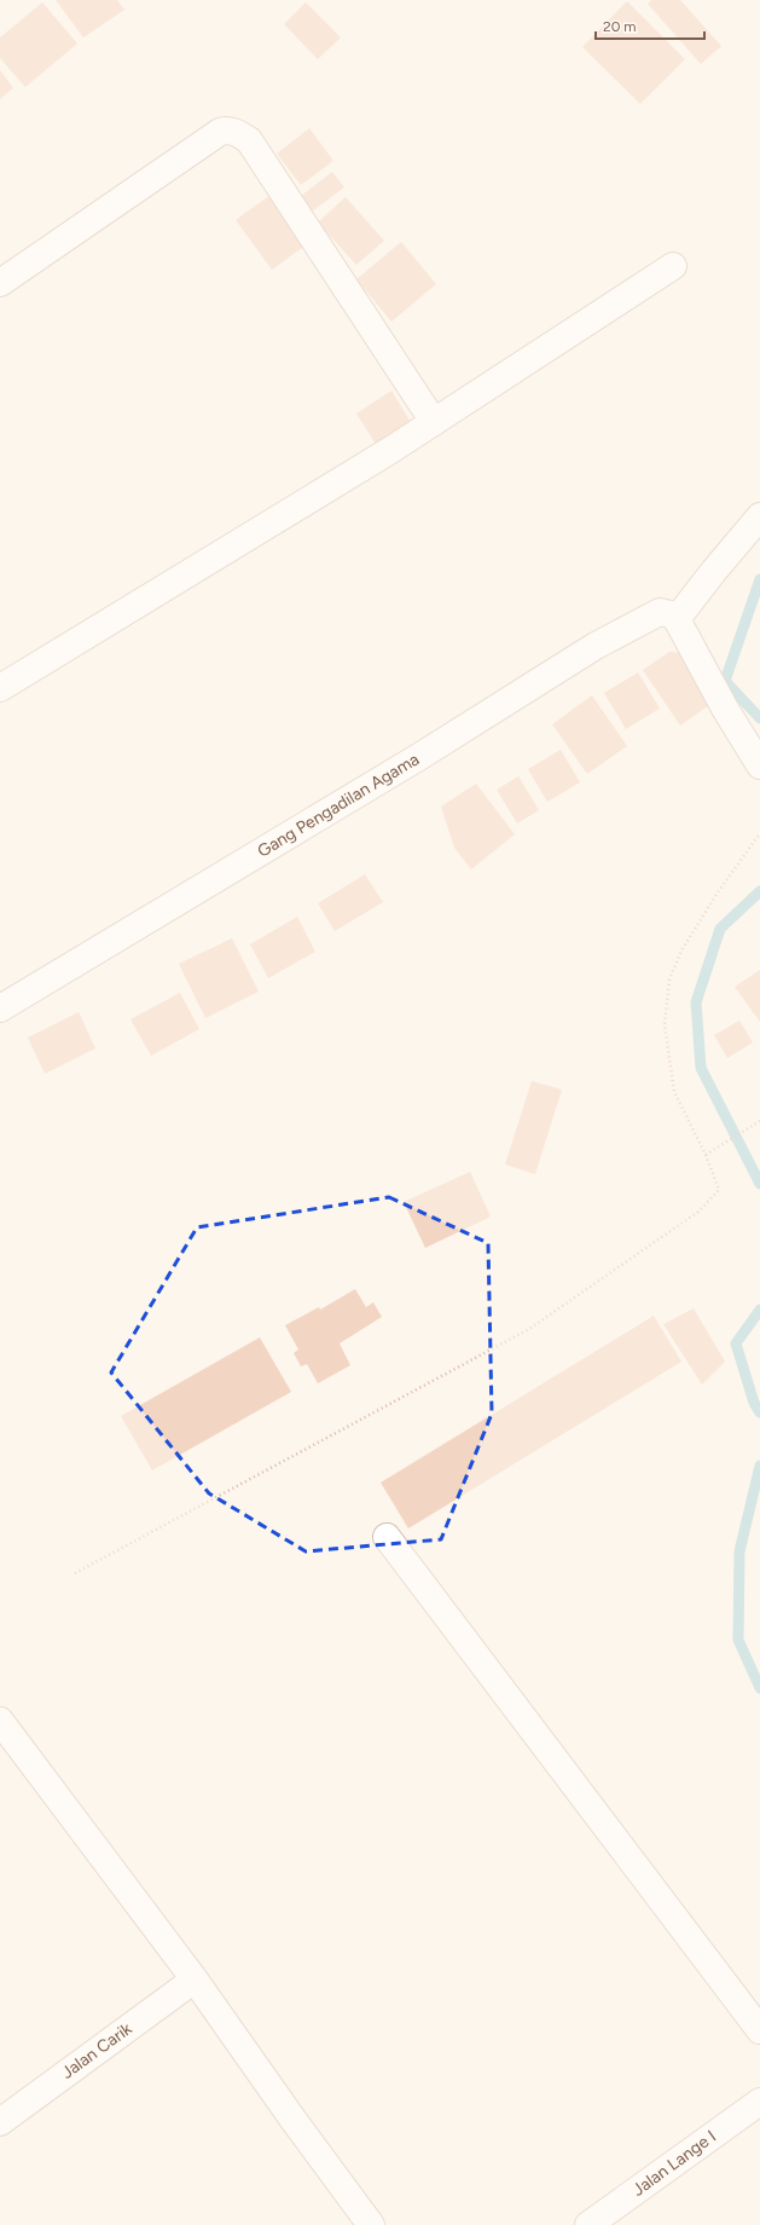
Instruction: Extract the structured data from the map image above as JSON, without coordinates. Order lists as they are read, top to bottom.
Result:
{
  "streets": {
    "street": ["Gang Pengadilan Agama", "Jalan Carik", "Jalan Lange I"]
  },
  "scale_bar": "20 m"
}
